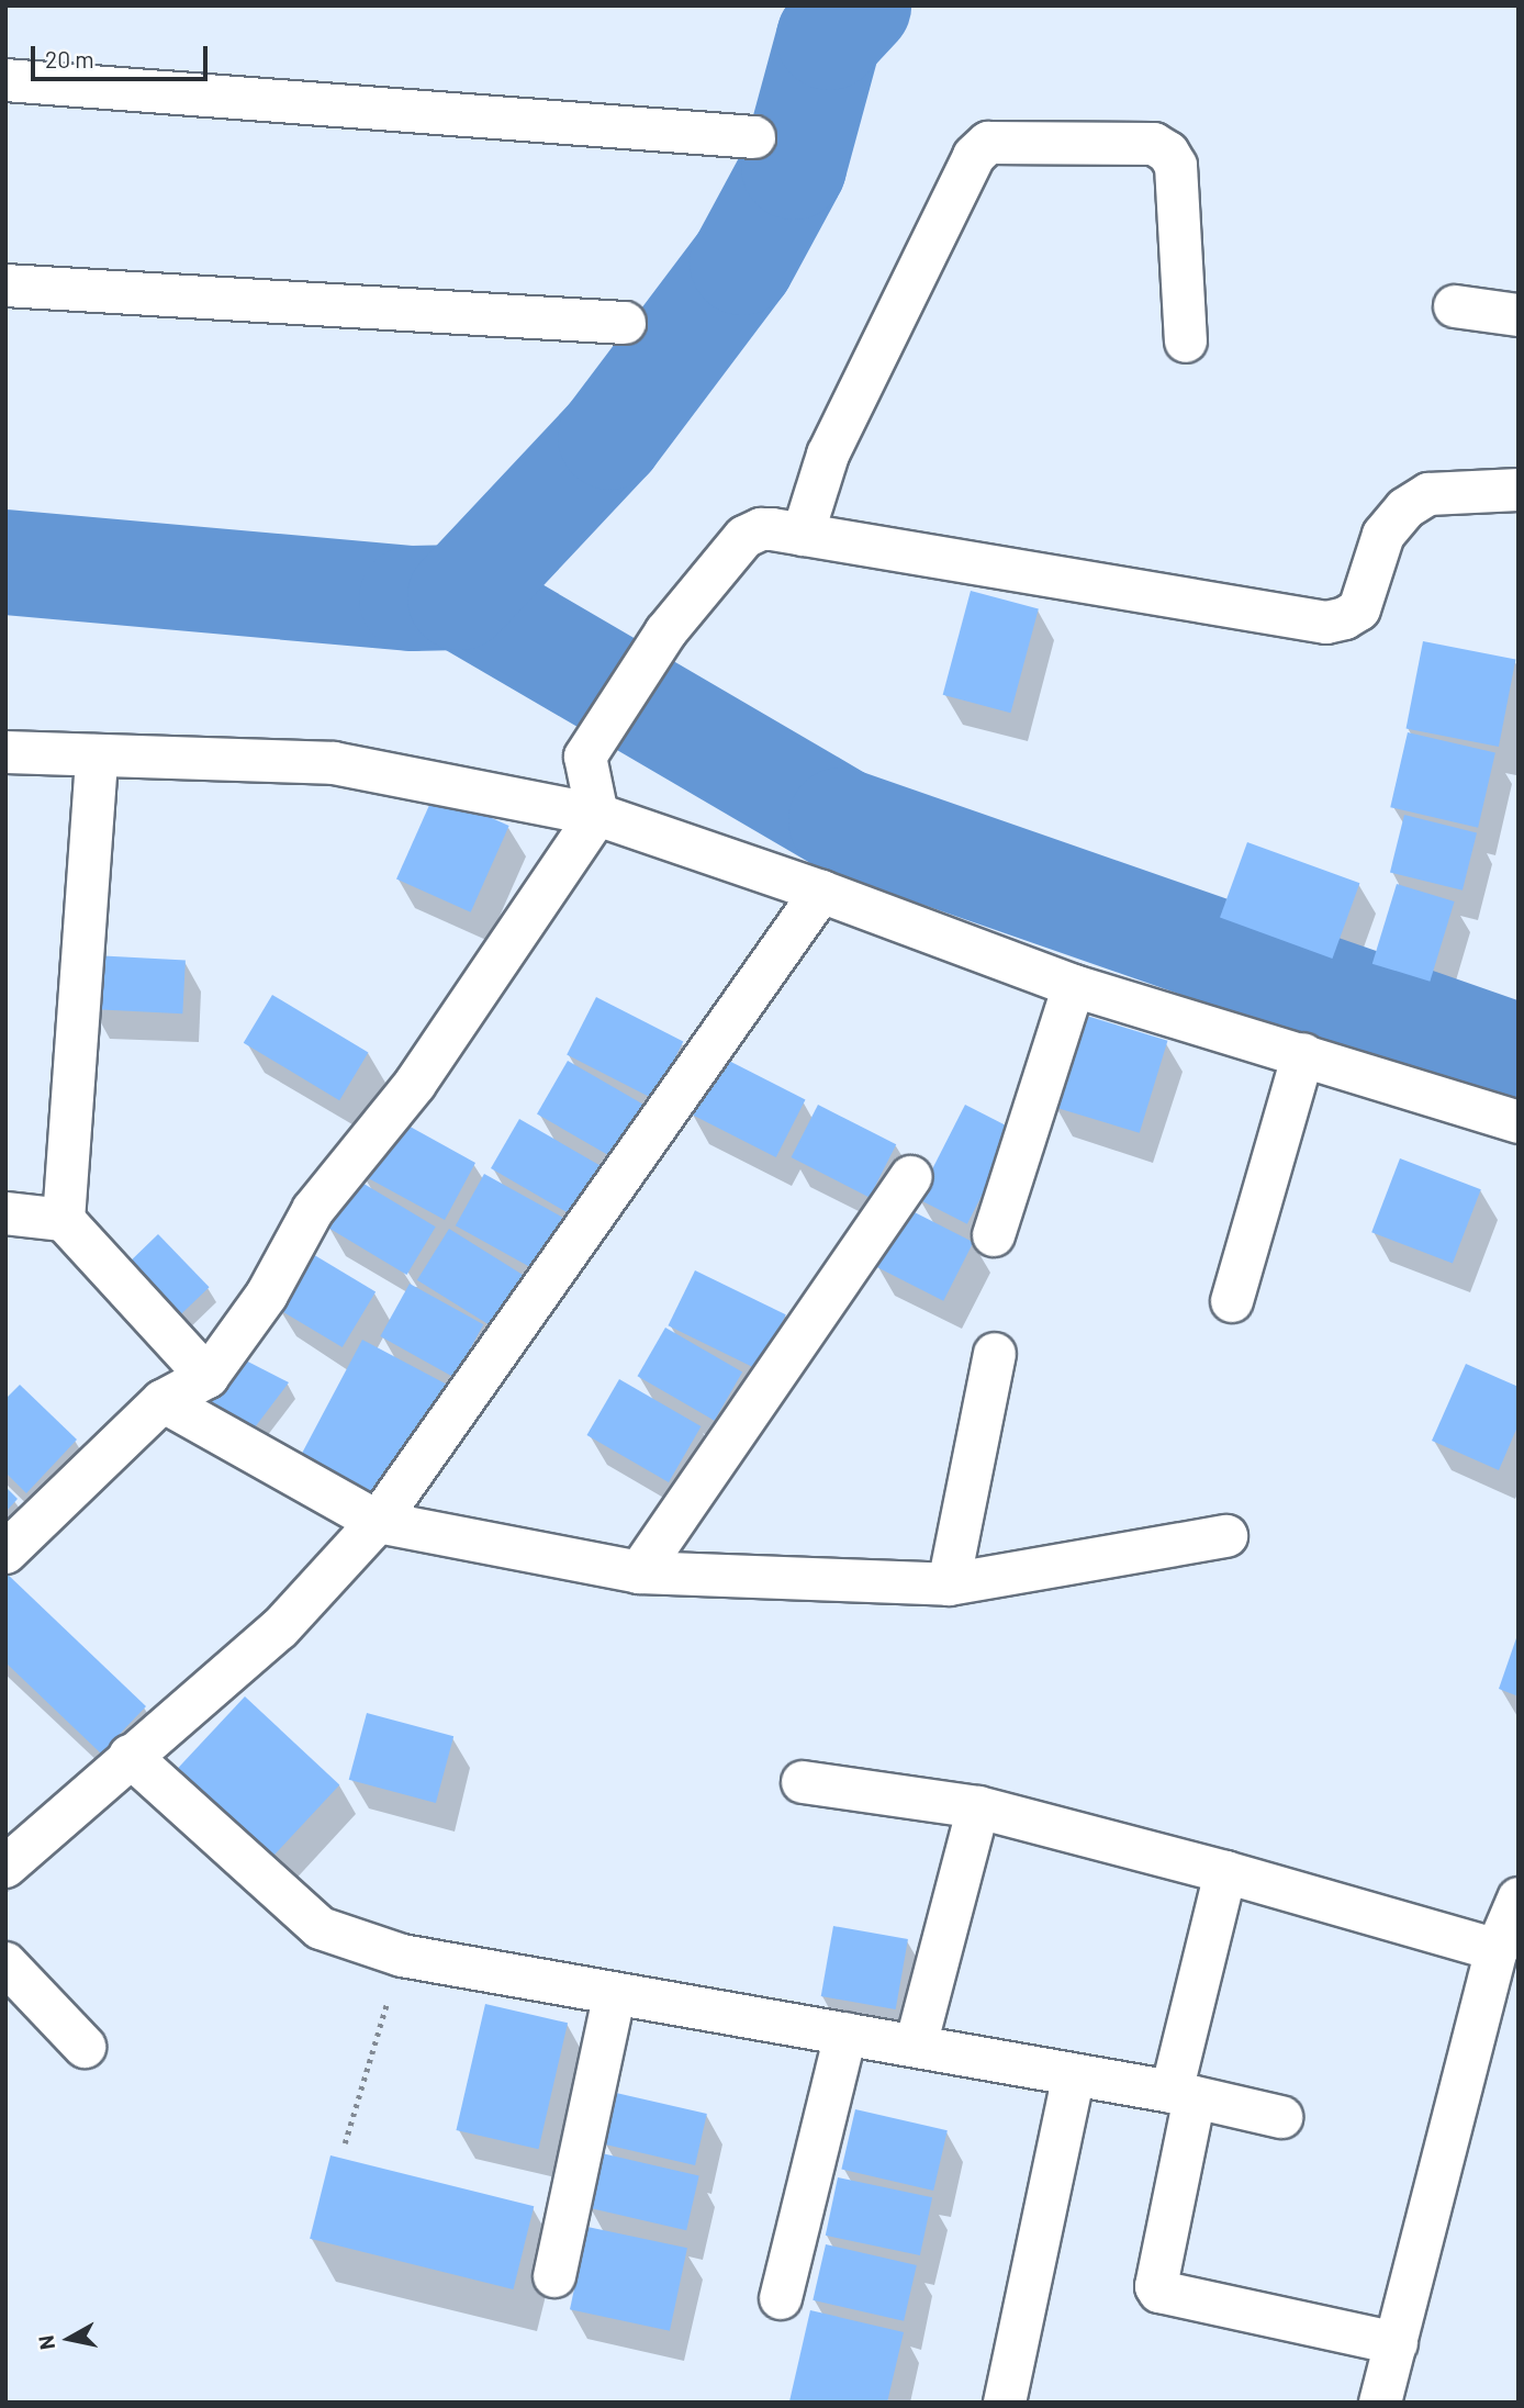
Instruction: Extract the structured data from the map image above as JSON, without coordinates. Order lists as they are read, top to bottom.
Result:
{
  "scale_bar": "20 m",
  "north": "left"
}
